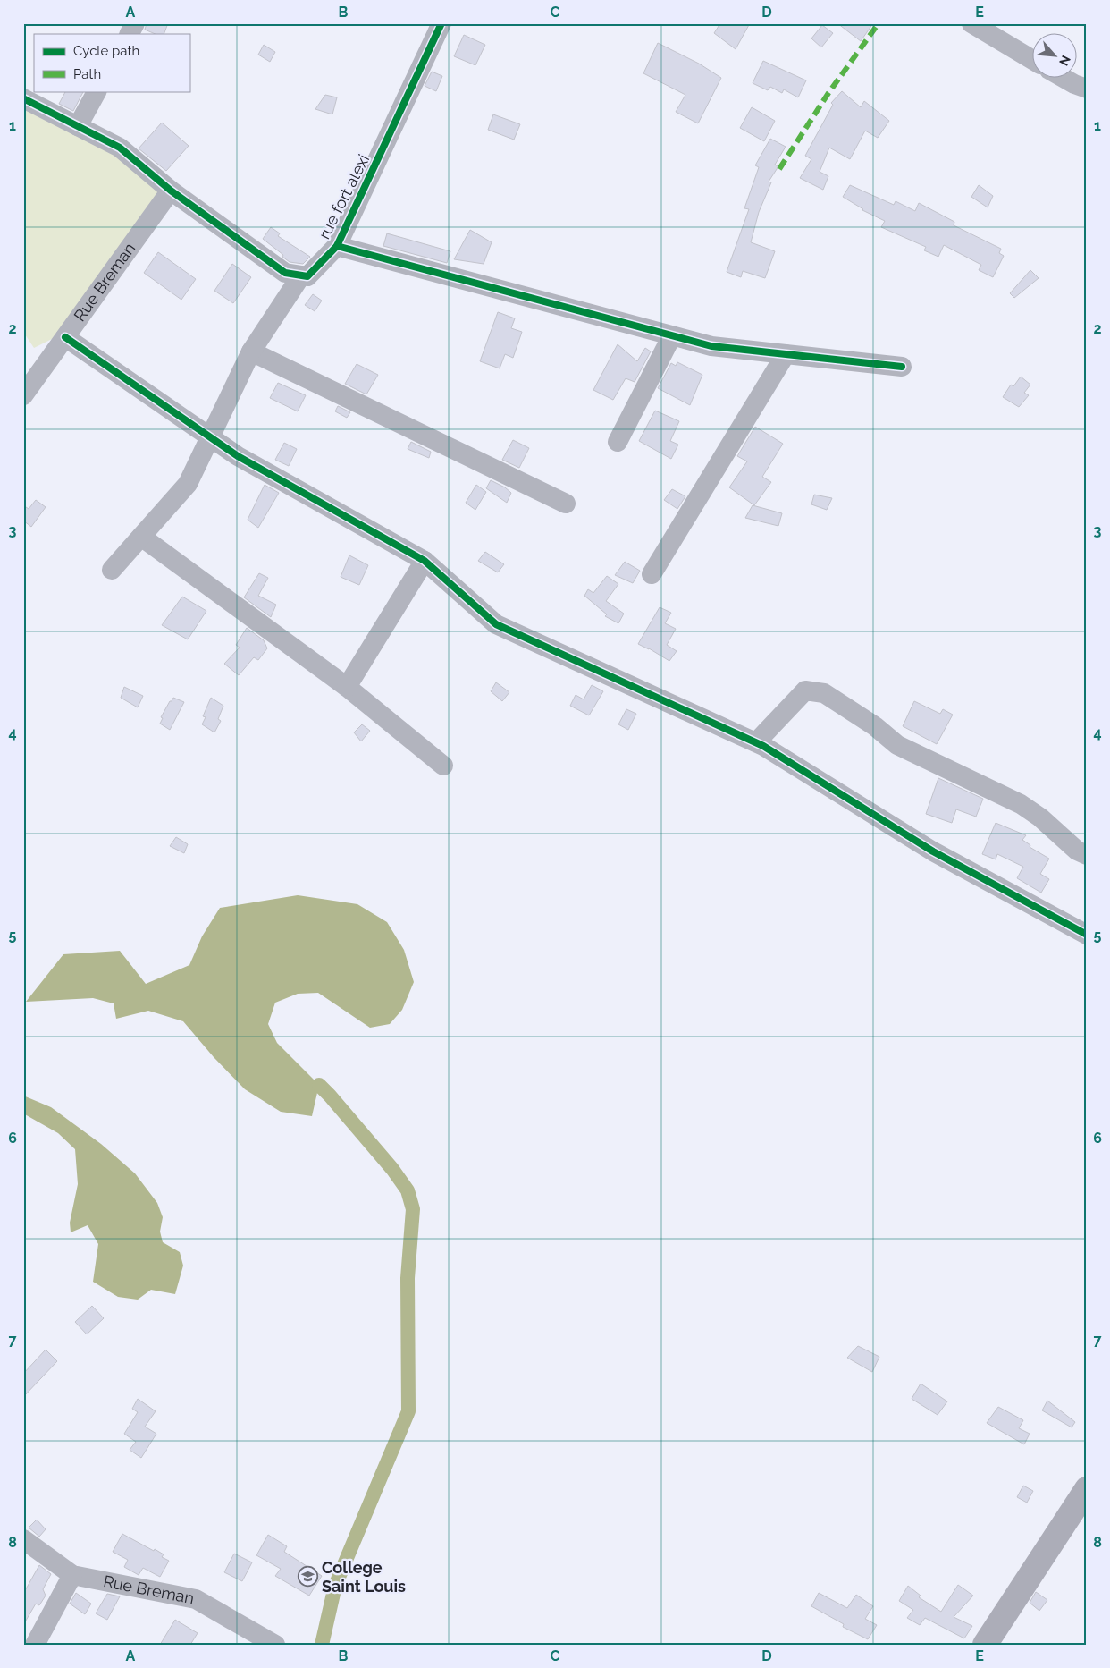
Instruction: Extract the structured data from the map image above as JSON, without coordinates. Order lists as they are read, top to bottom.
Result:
{
  "streets": {
    "street": ["rue fort alexi", "Rue Breman"]
  },
  "places": {
    "school or university": ["College Saint Louis"]
  },
  "legend": ["Cycle path", "Path"],
  "north": "bottom right",
  "grid": {
    "columns": [
      "A",
      "B",
      "C",
      "D",
      "E"
    ],
    "rows": [
      "1",
      "2",
      "3",
      "4",
      "5",
      "6",
      "7",
      "8"
    ]
  }
}
